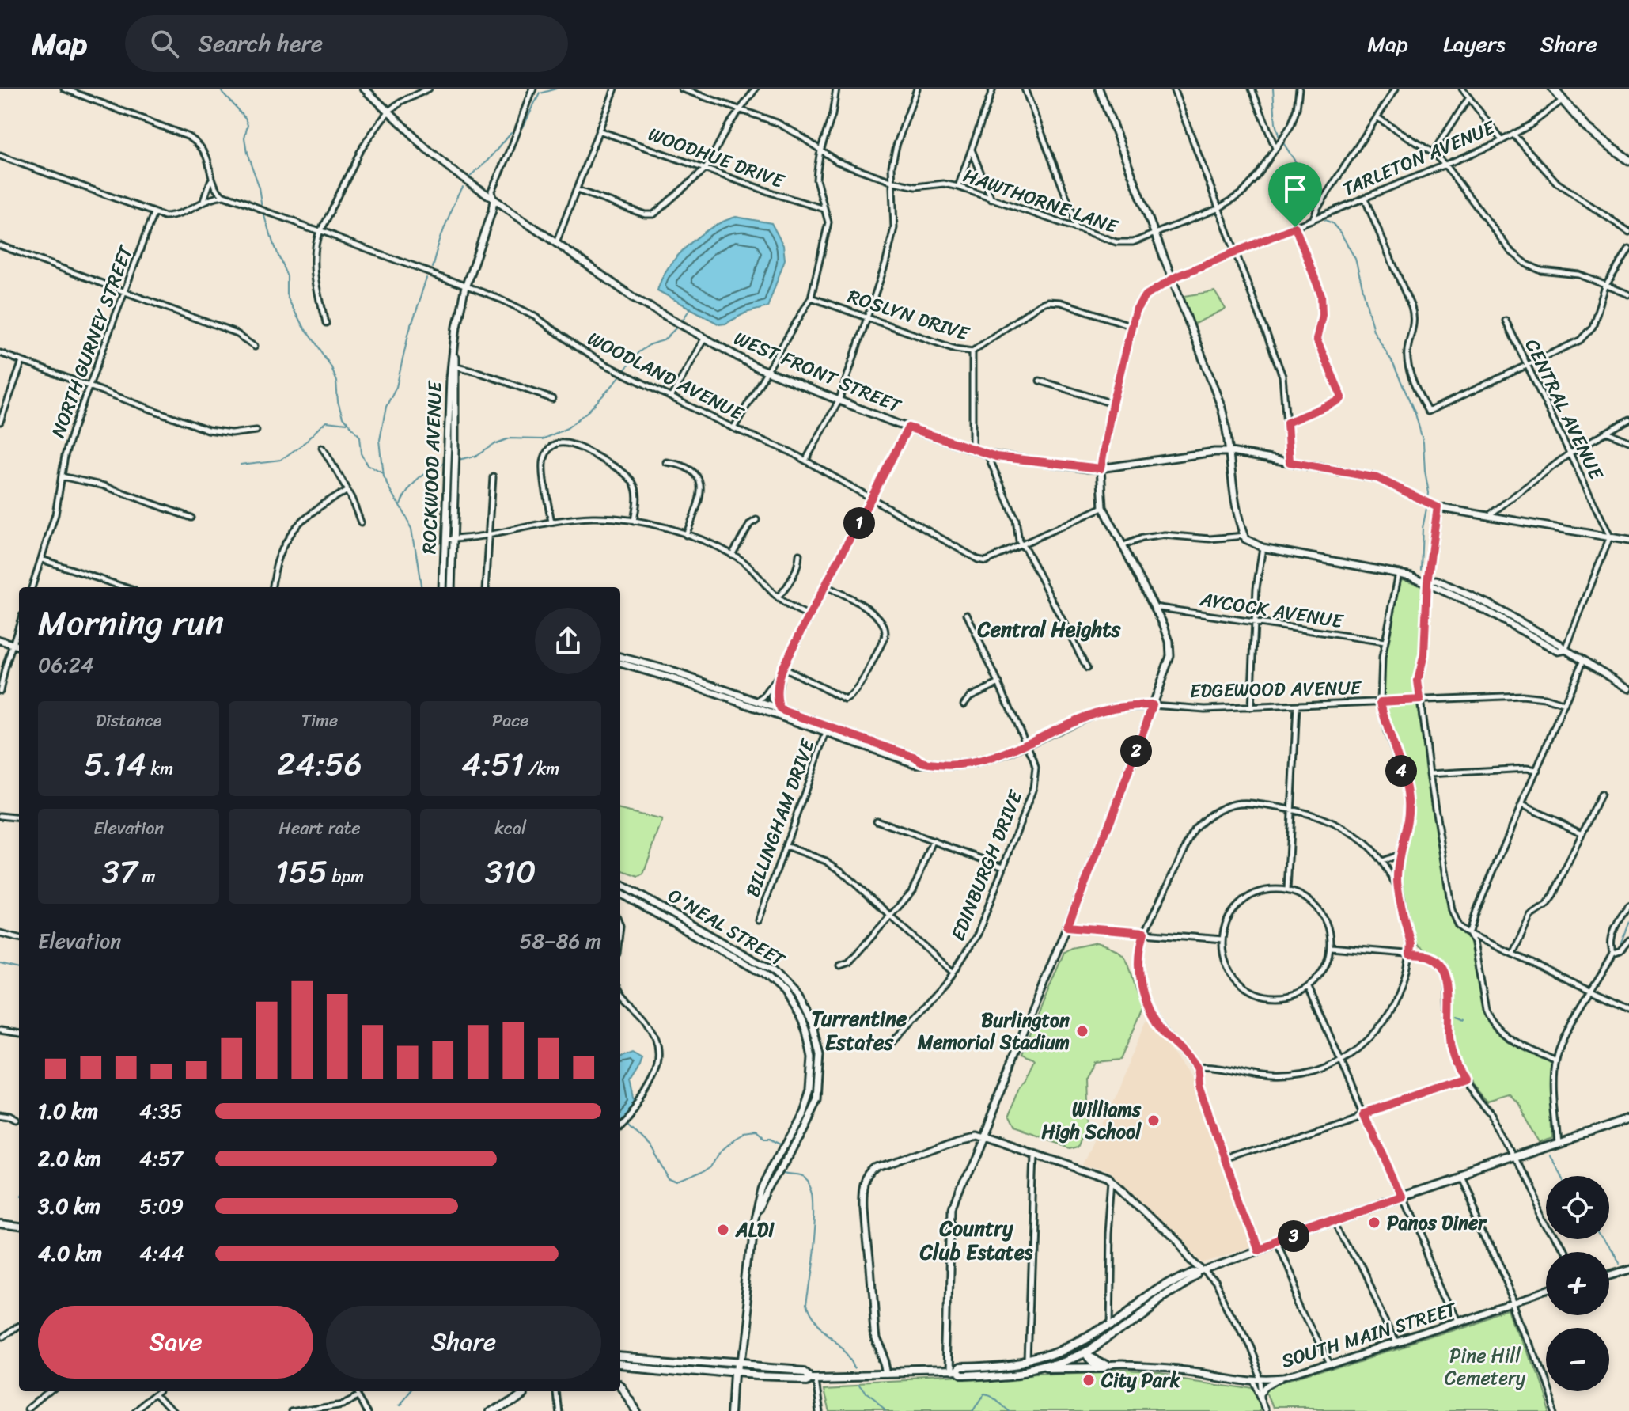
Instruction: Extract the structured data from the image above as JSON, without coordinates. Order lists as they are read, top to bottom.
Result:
{
  "streets": {
    "main road": ["O'NEAL STREET"],
    "street": [
      "WOODHUE DRIVE",
      "TARLETON AVENUE",
      "HAWTHORNE LANE",
      "ROSLYN DRIVE",
      "NORTH GURNEY STREET",
      "WEST FRONT STREET",
      "WOODLAND AVENUE",
      "CENTRAL AVENUE",
      "ROCKWOOD AVENUE",
      "AYCOCK AVENUE",
      "EDGEWOOD AVENUE",
      "BILLINGHAM DRIVE",
      "EDINBURGH DRIVE",
      "SOUTH MAIN STREET"
    ]
  },
  "crossings": [
    ["TARLETON AVENUE", "ROSLYN DRIVE"],
    ["TARLETON AVENUE", "WEST FRONT STREET"],
    ["TARLETON AVENUE", "WOODLAND AVENUE"],
    ["TARLETON AVENUE", "AYCOCK AVENUE"],
    ["TARLETON AVENUE", "EDGEWOOD AVENUE"],
    ["WEST FRONT STREET", "CENTRAL AVENUE"],
    ["WEST FRONT STREET", "ROCKWOOD AVENUE"],
    ["WOODLAND AVENUE", "ROCKWOOD AVENUE"],
    ["EDGEWOOD AVENUE", "BILLINGHAM DRIVE"],
    ["EDGEWOOD AVENUE", "EDINBURGH DRIVE"]
  ],
  "districts": ["Central Heights", "Turrentine Estates", "Country Club Estates"],
  "parks": ["Pine Hill Cemetery"],
  "places": [
    "Burlington Memorial Stadium",
    "Williams High School",
    "Panos Diner",
    "ALDI",
    "City Park"
  ],
  "page": {
    "header": "Map",
    "search": "Search here",
    "nav": ["Map", "Layers", "Share"],
    "pins": [
      "1",
      "2",
      "4",
      "3"
    ],
    "heading": ["Morning run", "06:24"],
    "stats": [
      ["Distance", "5.14 km"],
      ["Time", "24:56"],
      ["Pace", "4:51 /km"],
      ["Elevation", "37 m"],
      ["Heart rate", "155 bpm"],
      ["kcal", "310"]
    ],
    "chart": ["Elevation", "58–86 m"],
    "list": [
      {
        "name": "1.0 km",
        "note": "4:35"
      },
      {
        "name": "2.0 km",
        "note": "4:57"
      },
      {
        "name": "3.0 km",
        "note": "5:09"
      },
      {
        "name": "4.0 km",
        "note": "4:44"
      }
    ],
    "map_buttons": ["+", "−"],
    "buttons": ["Save", "Share"]
  }
}
